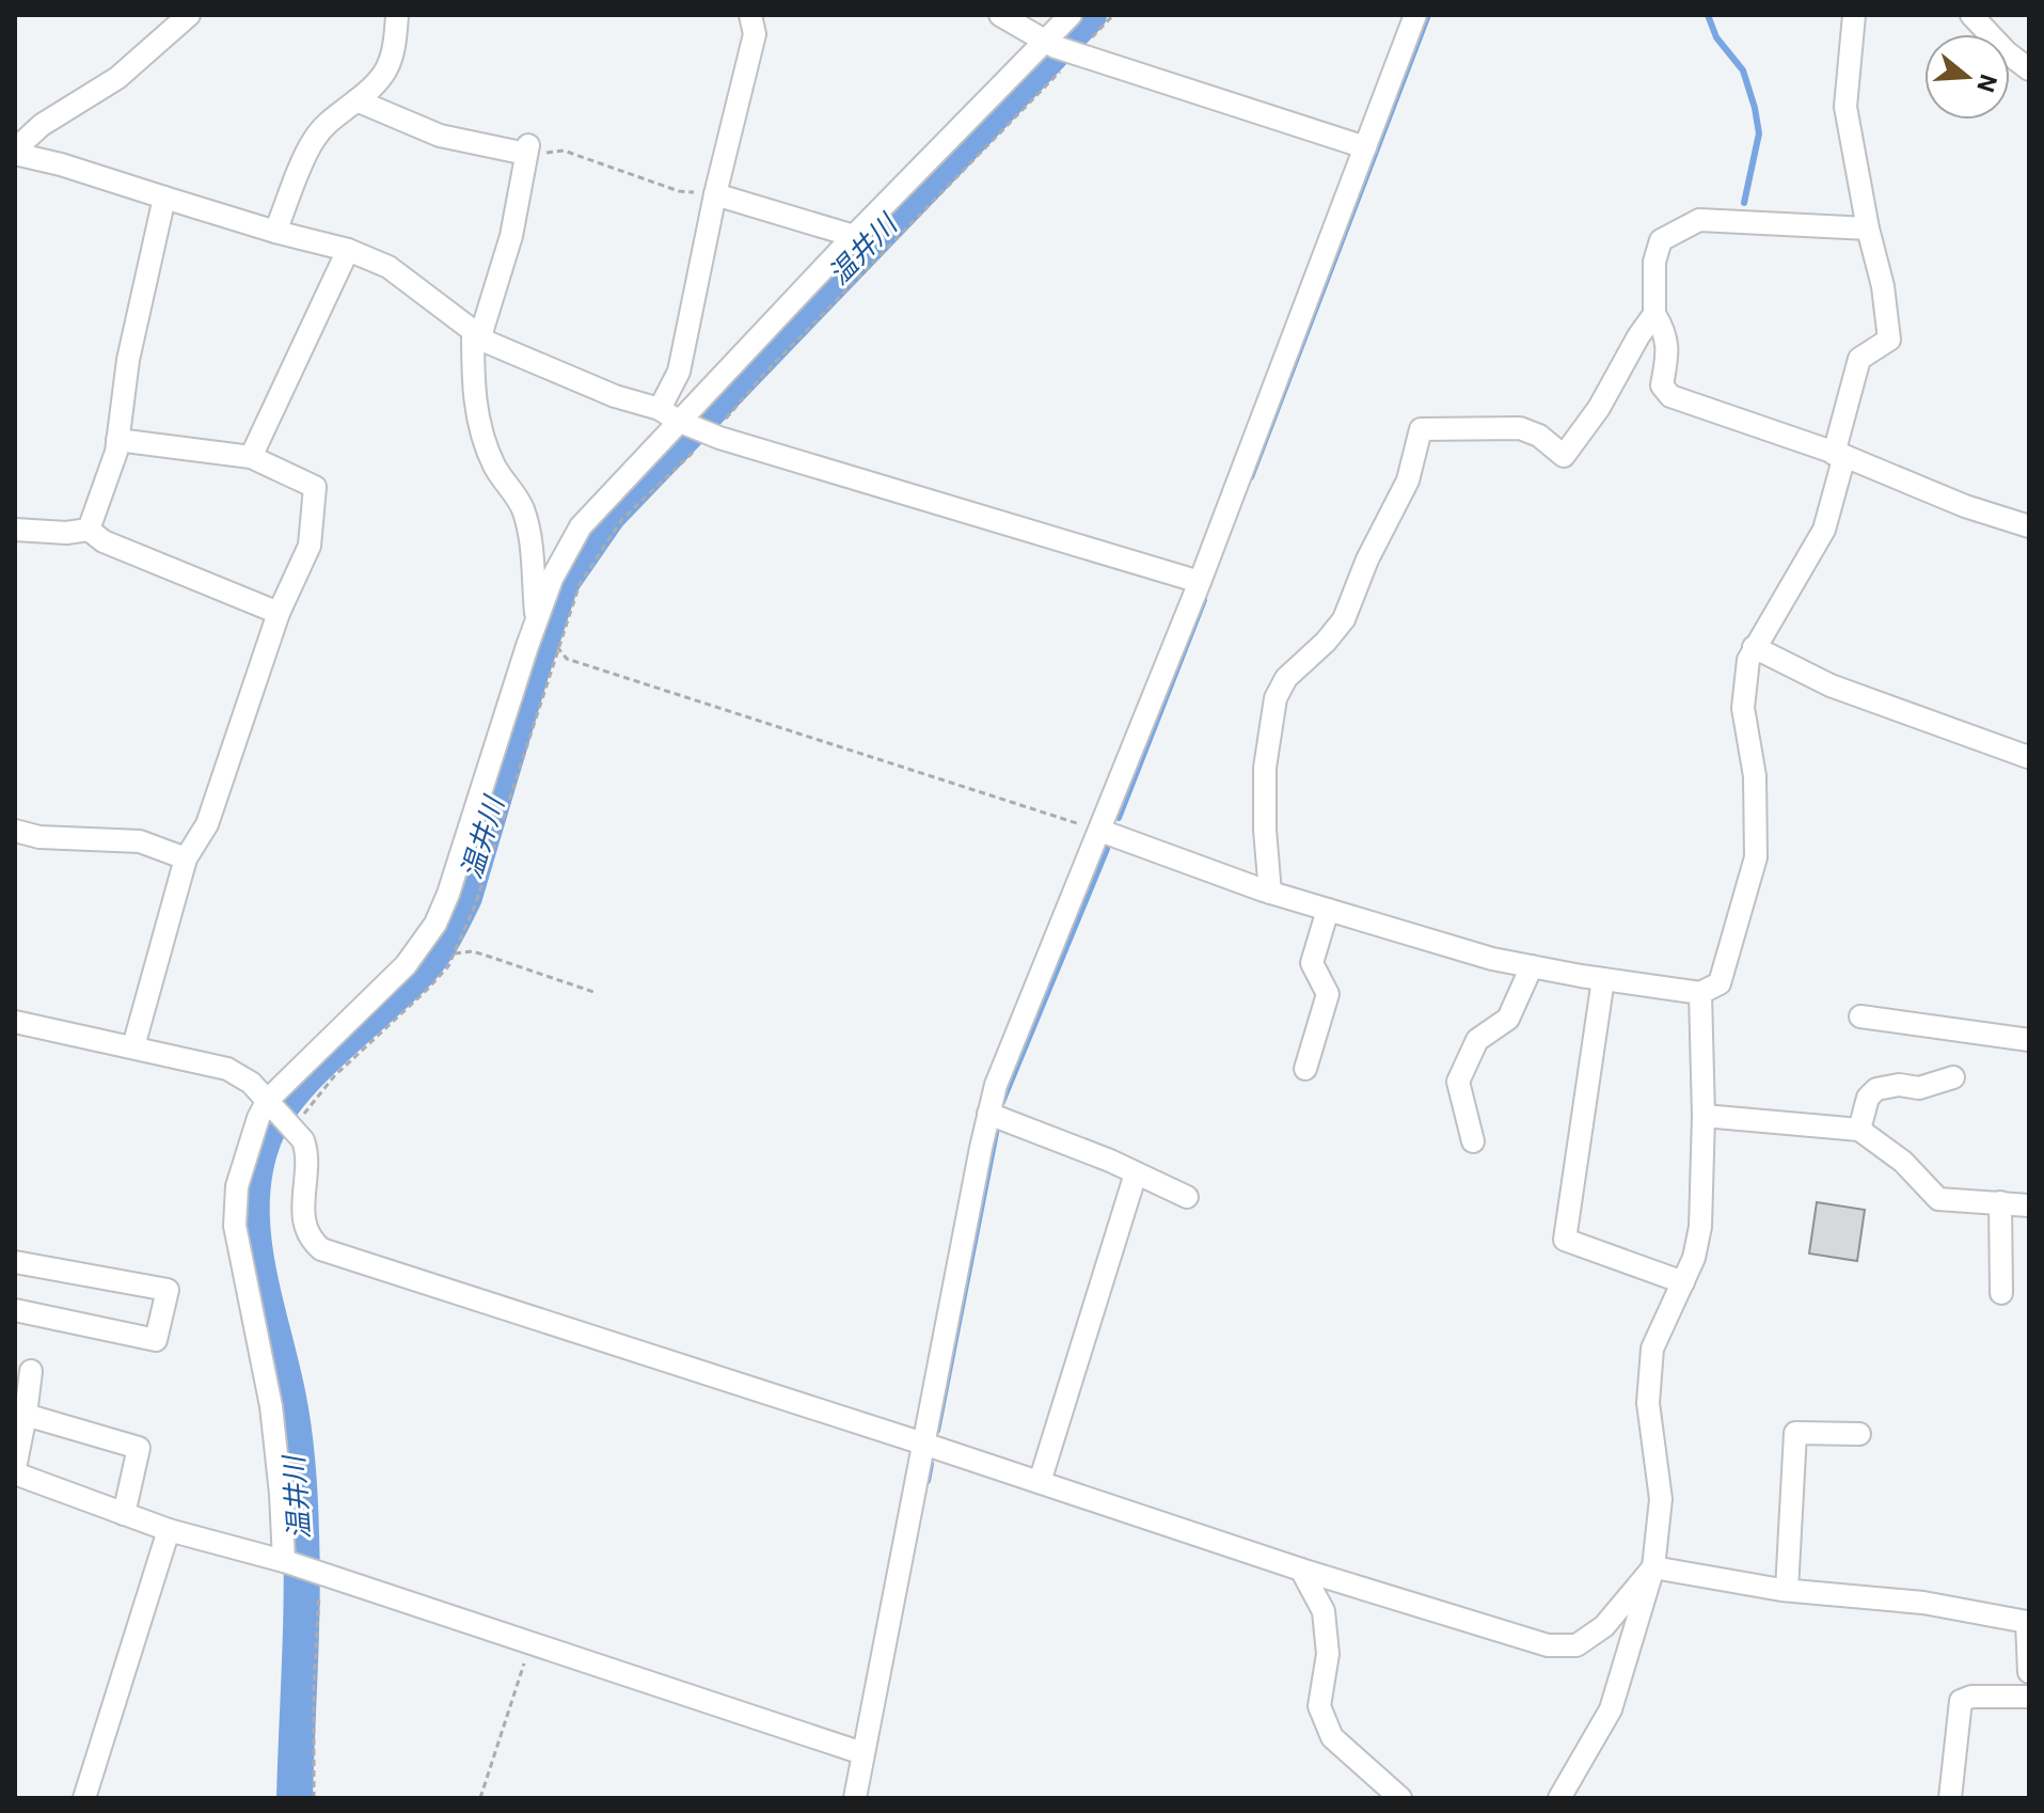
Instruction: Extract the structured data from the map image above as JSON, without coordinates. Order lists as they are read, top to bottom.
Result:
{
  "water": ["温井川"],
  "north": "right"
}
